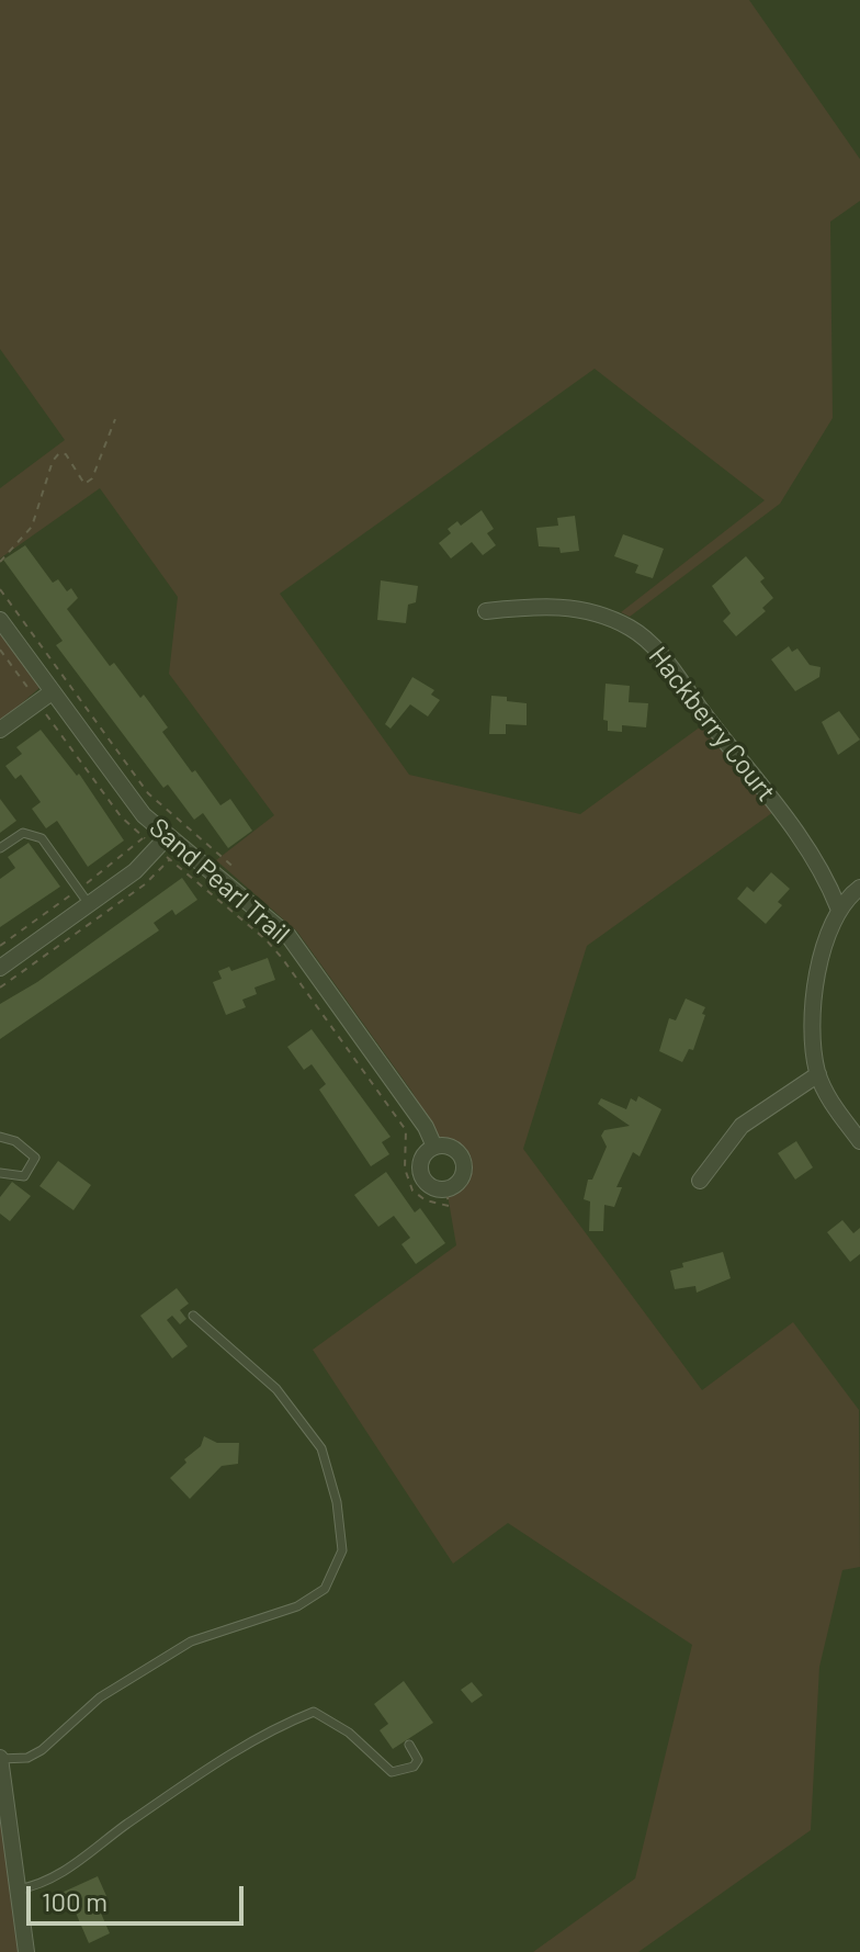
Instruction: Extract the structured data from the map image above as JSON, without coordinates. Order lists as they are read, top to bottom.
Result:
{
  "streets": {
    "street": ["Hackberry Court", "Sand Pearl Trail"]
  },
  "scale_bar": "100 m"
}
